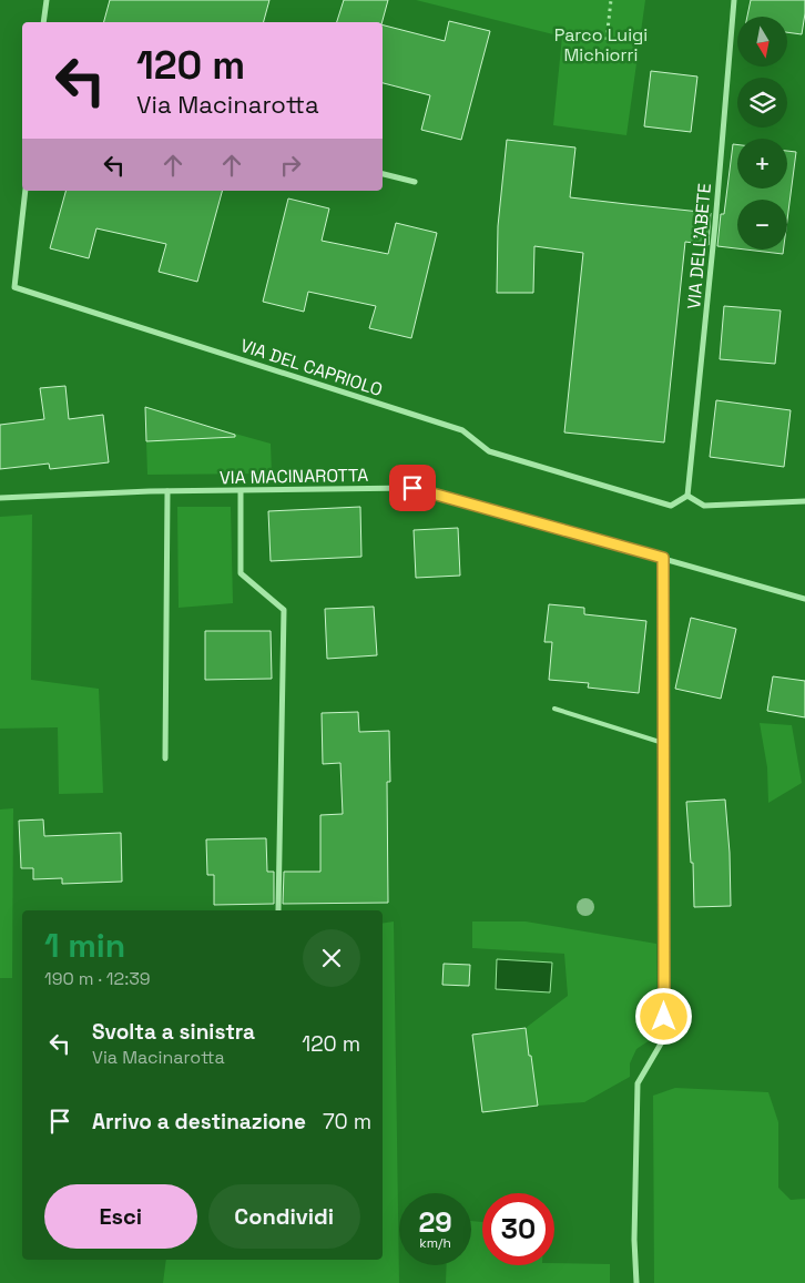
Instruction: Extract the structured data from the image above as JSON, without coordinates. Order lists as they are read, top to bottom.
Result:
{
  "streets": {
    "street": ["VIA DELL'ABETE", "VIA DEL CAPRIOLO", "VIA MACINAROTTA"]
  },
  "crossings": [
    ["VIA DELL'ABETE", "VIA DEL CAPRIOLO"]
  ],
  "parks": ["Parco Luigi Michiorri"],
  "north": "bottom",
  "page": {
    "map_buttons": ["+", "−"],
    "turn": ["120 m", "Via Macinarotta"],
    "heading": ["1 min", "190 m · 12:39"],
    "list": [
      {
        "name": "Svolta a sinistra",
        "note": "Via Macinarotta",
        "value": "120 m"
      },
      {
        "name": "Arrivo a destinazione",
        "value": "70 m"
      }
    ],
    "buttons": ["Esci", "Condividi"],
    "speed": "29 km/h",
    "limit": "30"
  }
}
